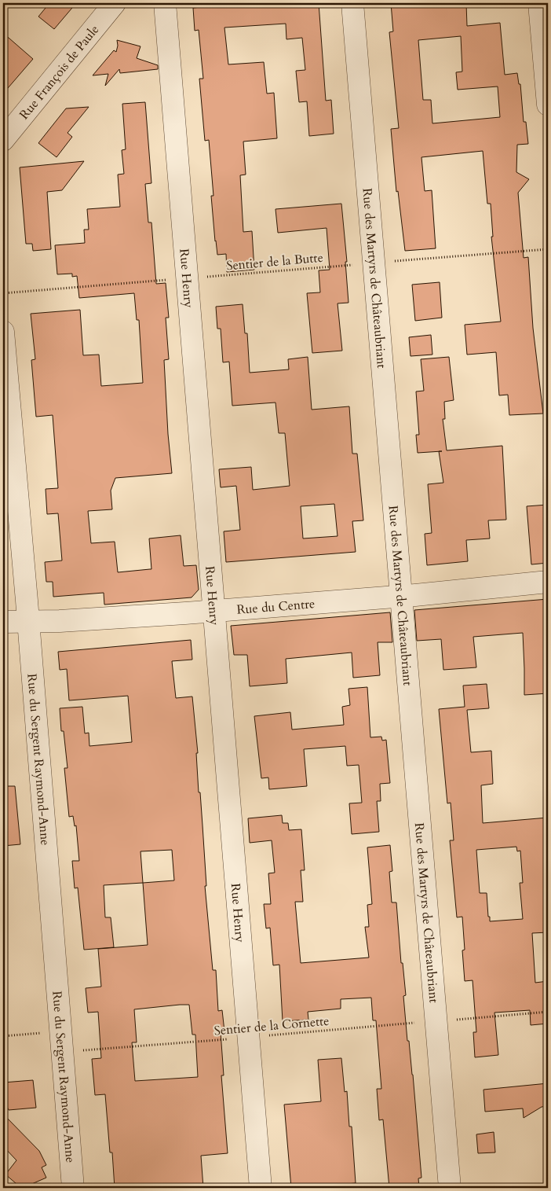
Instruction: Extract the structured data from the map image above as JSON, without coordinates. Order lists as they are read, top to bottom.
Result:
{
  "streets": {
    "street": [
      "Rue François de Paule",
      "Rue Henry",
      "Rue des Martyrs de Châteaubriant",
      "Rue du Centre",
      "Rue du Sergent Raymond-Anne"
    ],
    "path": ["Sentier de la Butte", "Sentier de la Cornette"]
  },
  "crossings": [
    ["Sentier de la Butte", "Rue Henry"],
    ["Sentier de la Butte", "Rue des Martyrs de Châteaubriant"],
    ["Rue Henry", "Rue du Centre"],
    ["Rue Henry", "Sentier de la Cornette"],
    ["Rue des Martyrs de Châteaubriant", "Rue du Centre"],
    ["Rue des Martyrs de Châteaubriant", "Sentier de la Cornette"],
    ["Rue du Centre", "Rue du Sergent Raymond-Anne"],
    ["Rue du Sergent Raymond-Anne", "Sentier de la Cornette"]
  ]
}
